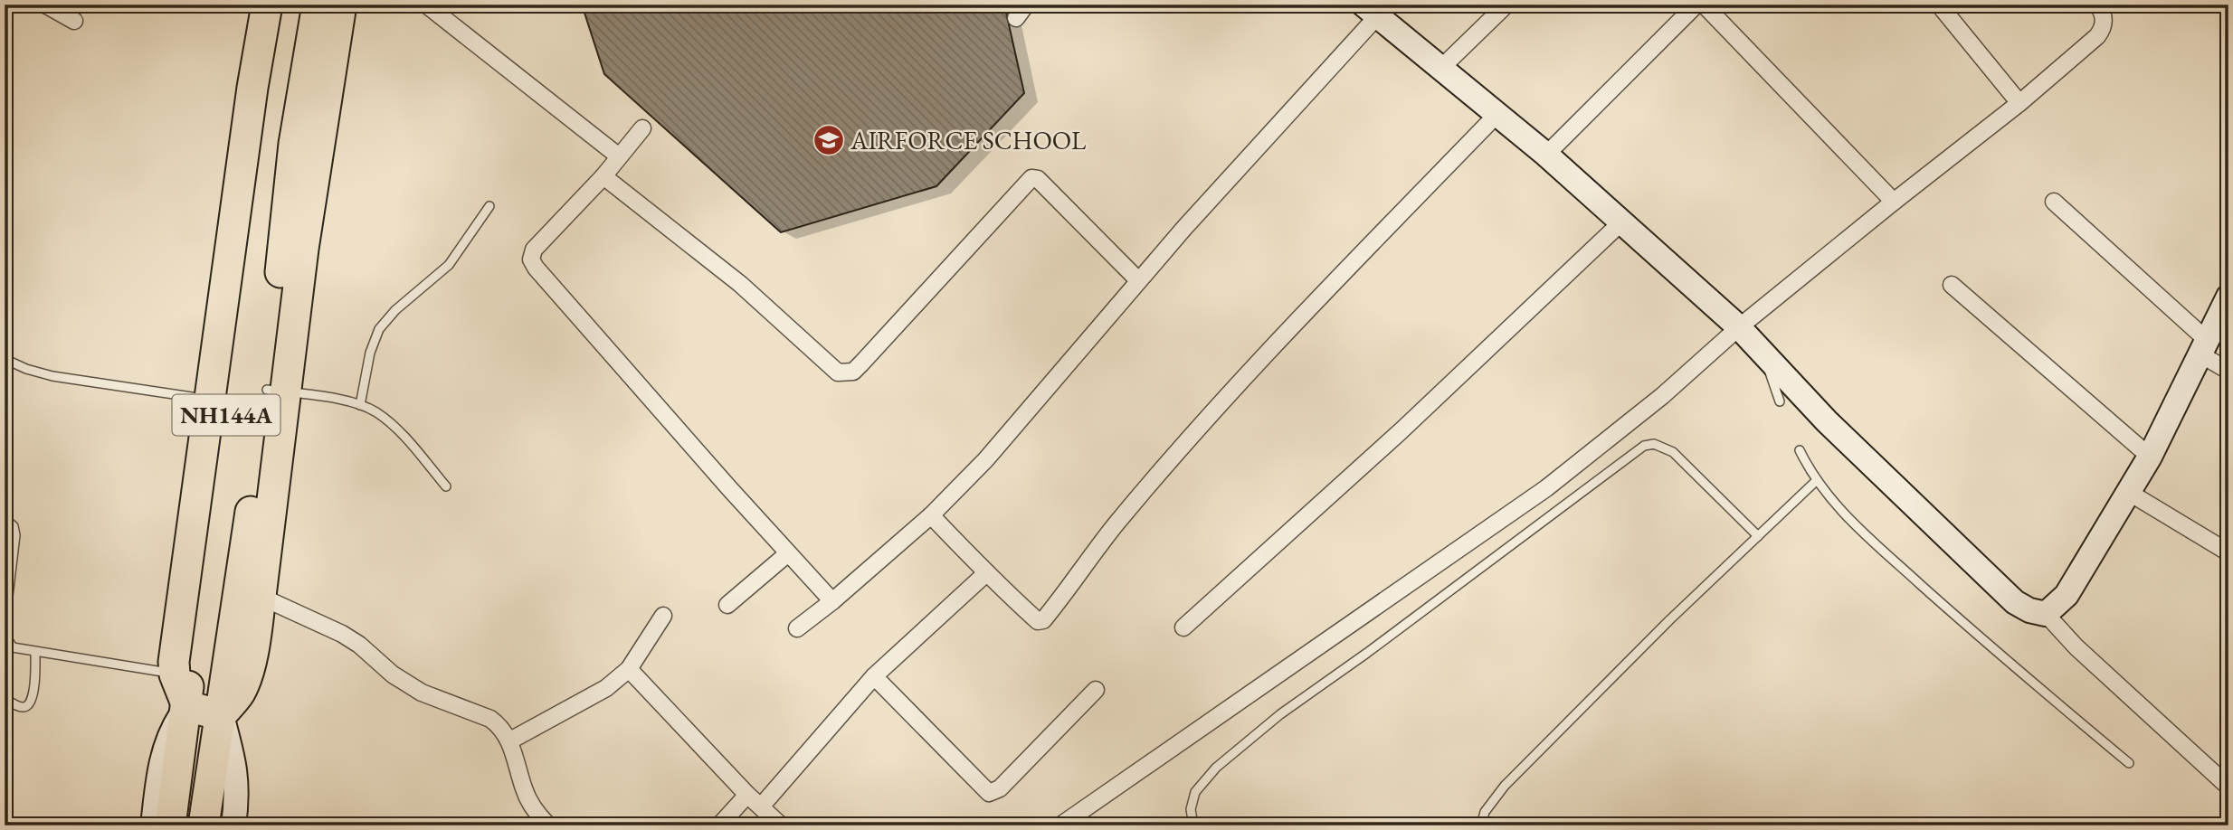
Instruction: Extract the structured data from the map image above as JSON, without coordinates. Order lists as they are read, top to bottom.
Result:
{
  "streets": {
    "highway": ["NH144A"]
  },
  "places": {
    "school or university": ["AIRFORCE SCHOOL"]
  }
}
